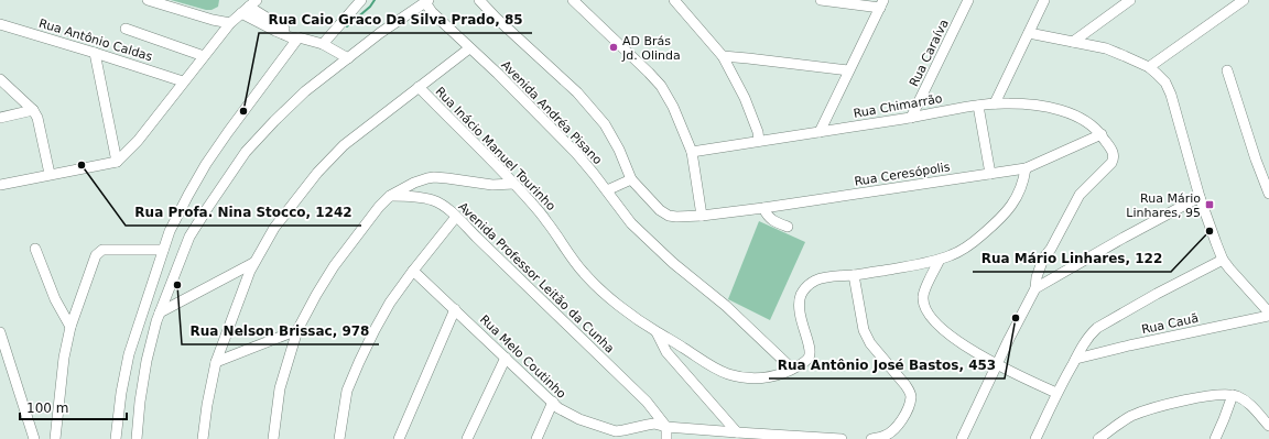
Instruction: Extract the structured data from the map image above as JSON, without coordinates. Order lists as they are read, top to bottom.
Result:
{
  "streets": {
    "street": [
      "Rua Antônio Caldas",
      "Rua Caraíva",
      "Rua Chimarrão",
      "Avenida Andréa Pisano",
      "Rua Inácio Manuel Tourinho",
      "Rua Ceresópolis",
      "Avenida Professor Leitão da Cunha",
      "Rua Cauã",
      "Rua Melo Coutinho"
    ]
  },
  "crossings": [
    ["Rua Caraíva", "Rua Chimarrão"],
    ["Rua Chimarrão", "Rua Ceresópolis"],
    ["Avenida Andréa Pisano", "Rua Inácio Manuel Tourinho"],
    ["Rua Inácio Manuel Tourinho", "Rua Ceresópolis"],
    ["Avenida Professor Leitão da Cunha", "Rua Melo Coutinho"]
  ],
  "places": {
    "other": [
      "AD Brás Jd. Olinda",
      "Rua Caio Graco Da Silva Prado, 85",
      "Rua Profa. Nina Stocco, 1242",
      "Rua Mário Linhares, 122",
      "Rua Nelson Brissac, 978",
      "Rua Antônio José Bastos, 453"
    ],
    "transit": ["Rua Mário Linhares, 95"]
  },
  "scale_bar": "100 m"
}
